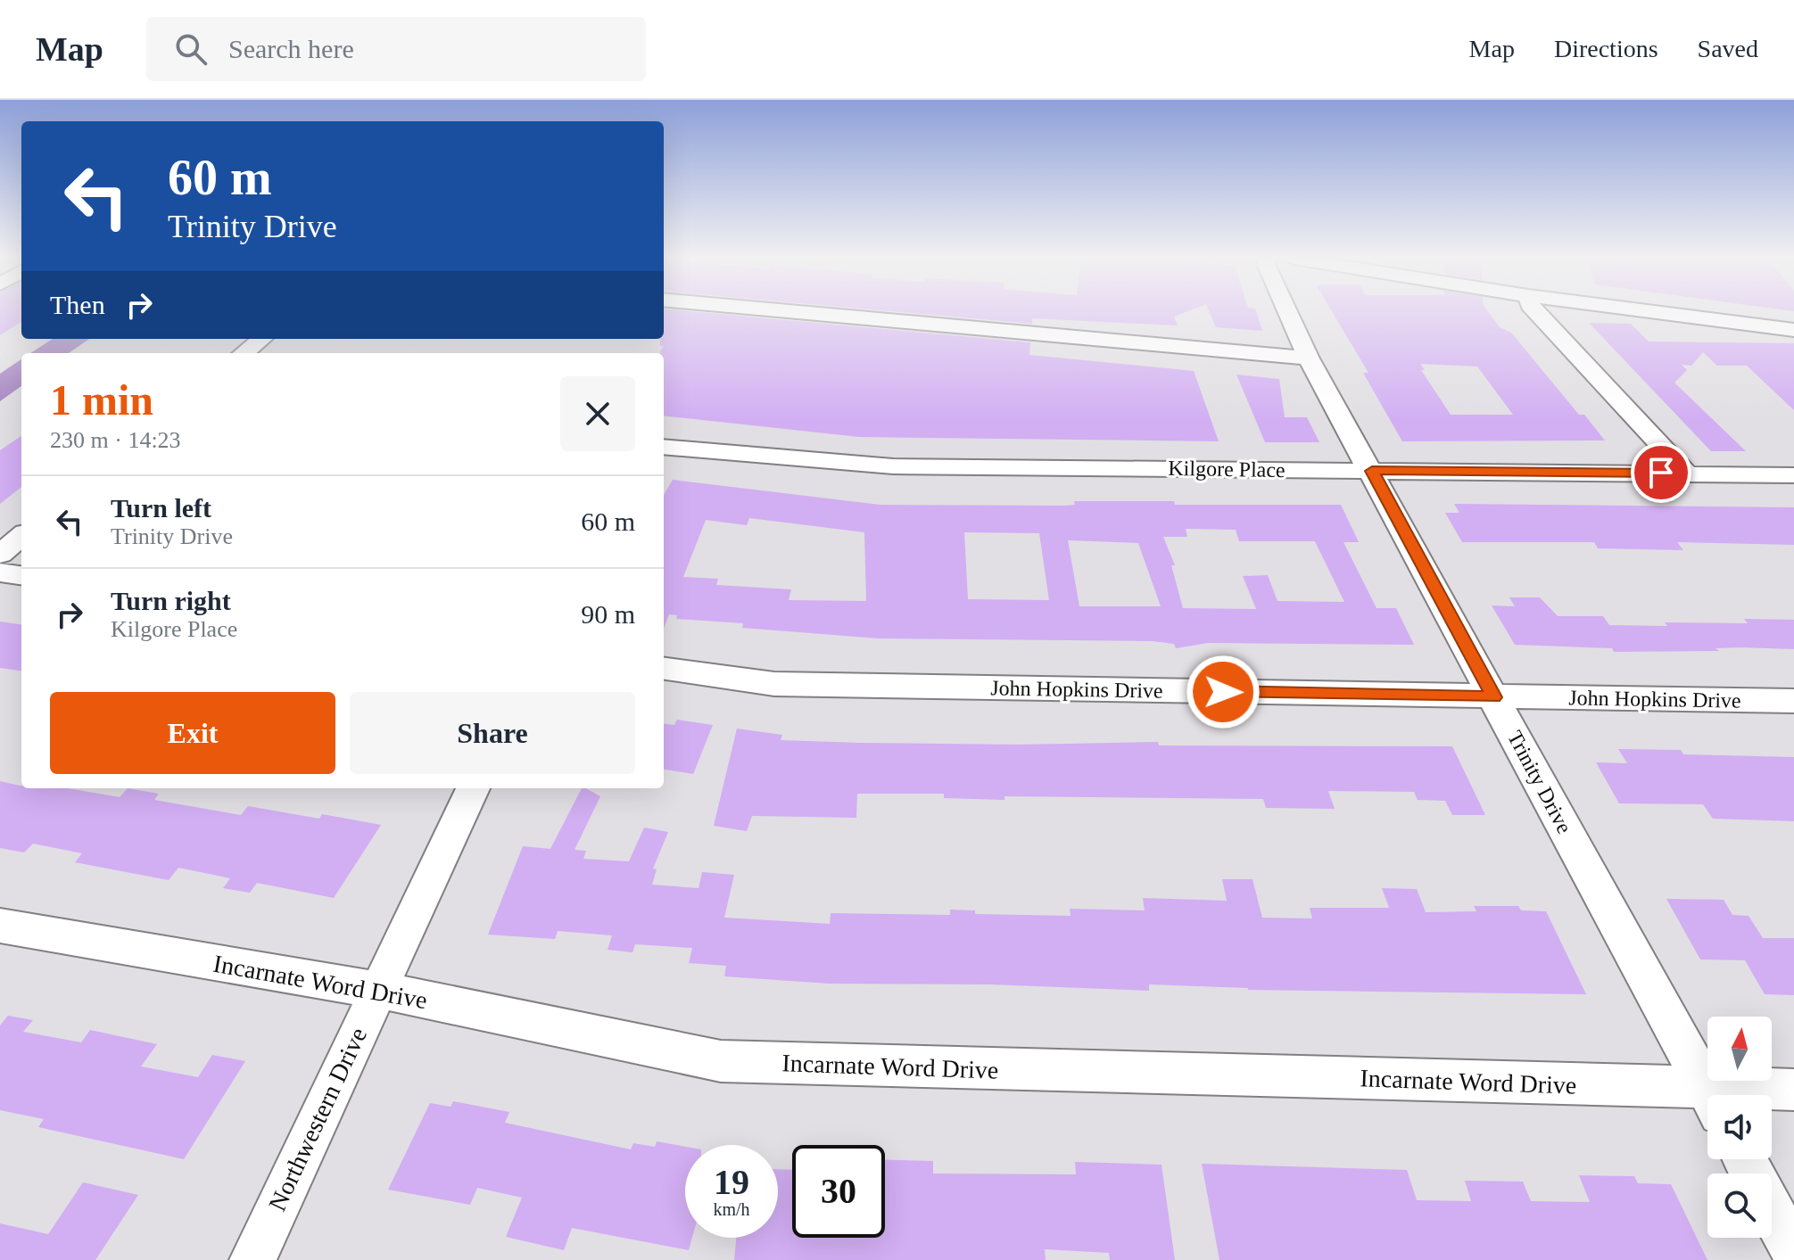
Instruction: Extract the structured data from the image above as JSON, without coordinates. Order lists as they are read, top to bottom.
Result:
{
  "streets": {
    "street": [
      "Kilgore Place",
      "John Hopkins Drive",
      "Trinity Drive",
      "Incarnate Word Drive",
      "Northwestern Drive"
    ]
  },
  "crossings": [
    ["Kilgore Place", "Trinity Drive"],
    ["John Hopkins Drive", "Trinity Drive"],
    ["Incarnate Word Drive", "Northwestern Drive"]
  ],
  "north": "top",
  "page": {
    "header": "Map",
    "search": "Search here",
    "nav": ["Map", "Directions", "Saved"],
    "turn": ["60 m", "Trinity Drive"],
    "then": "Then",
    "heading": ["1 min", "230 m · 14:23"],
    "list": [
      {
        "name": "Turn left",
        "note": "Trinity Drive",
        "value": "60 m"
      },
      {
        "name": "Turn right",
        "note": "Kilgore Place",
        "value": "90 m"
      }
    ],
    "buttons": ["Exit", "Share"],
    "speed": "19 km/h",
    "limit": "30"
  }
}
